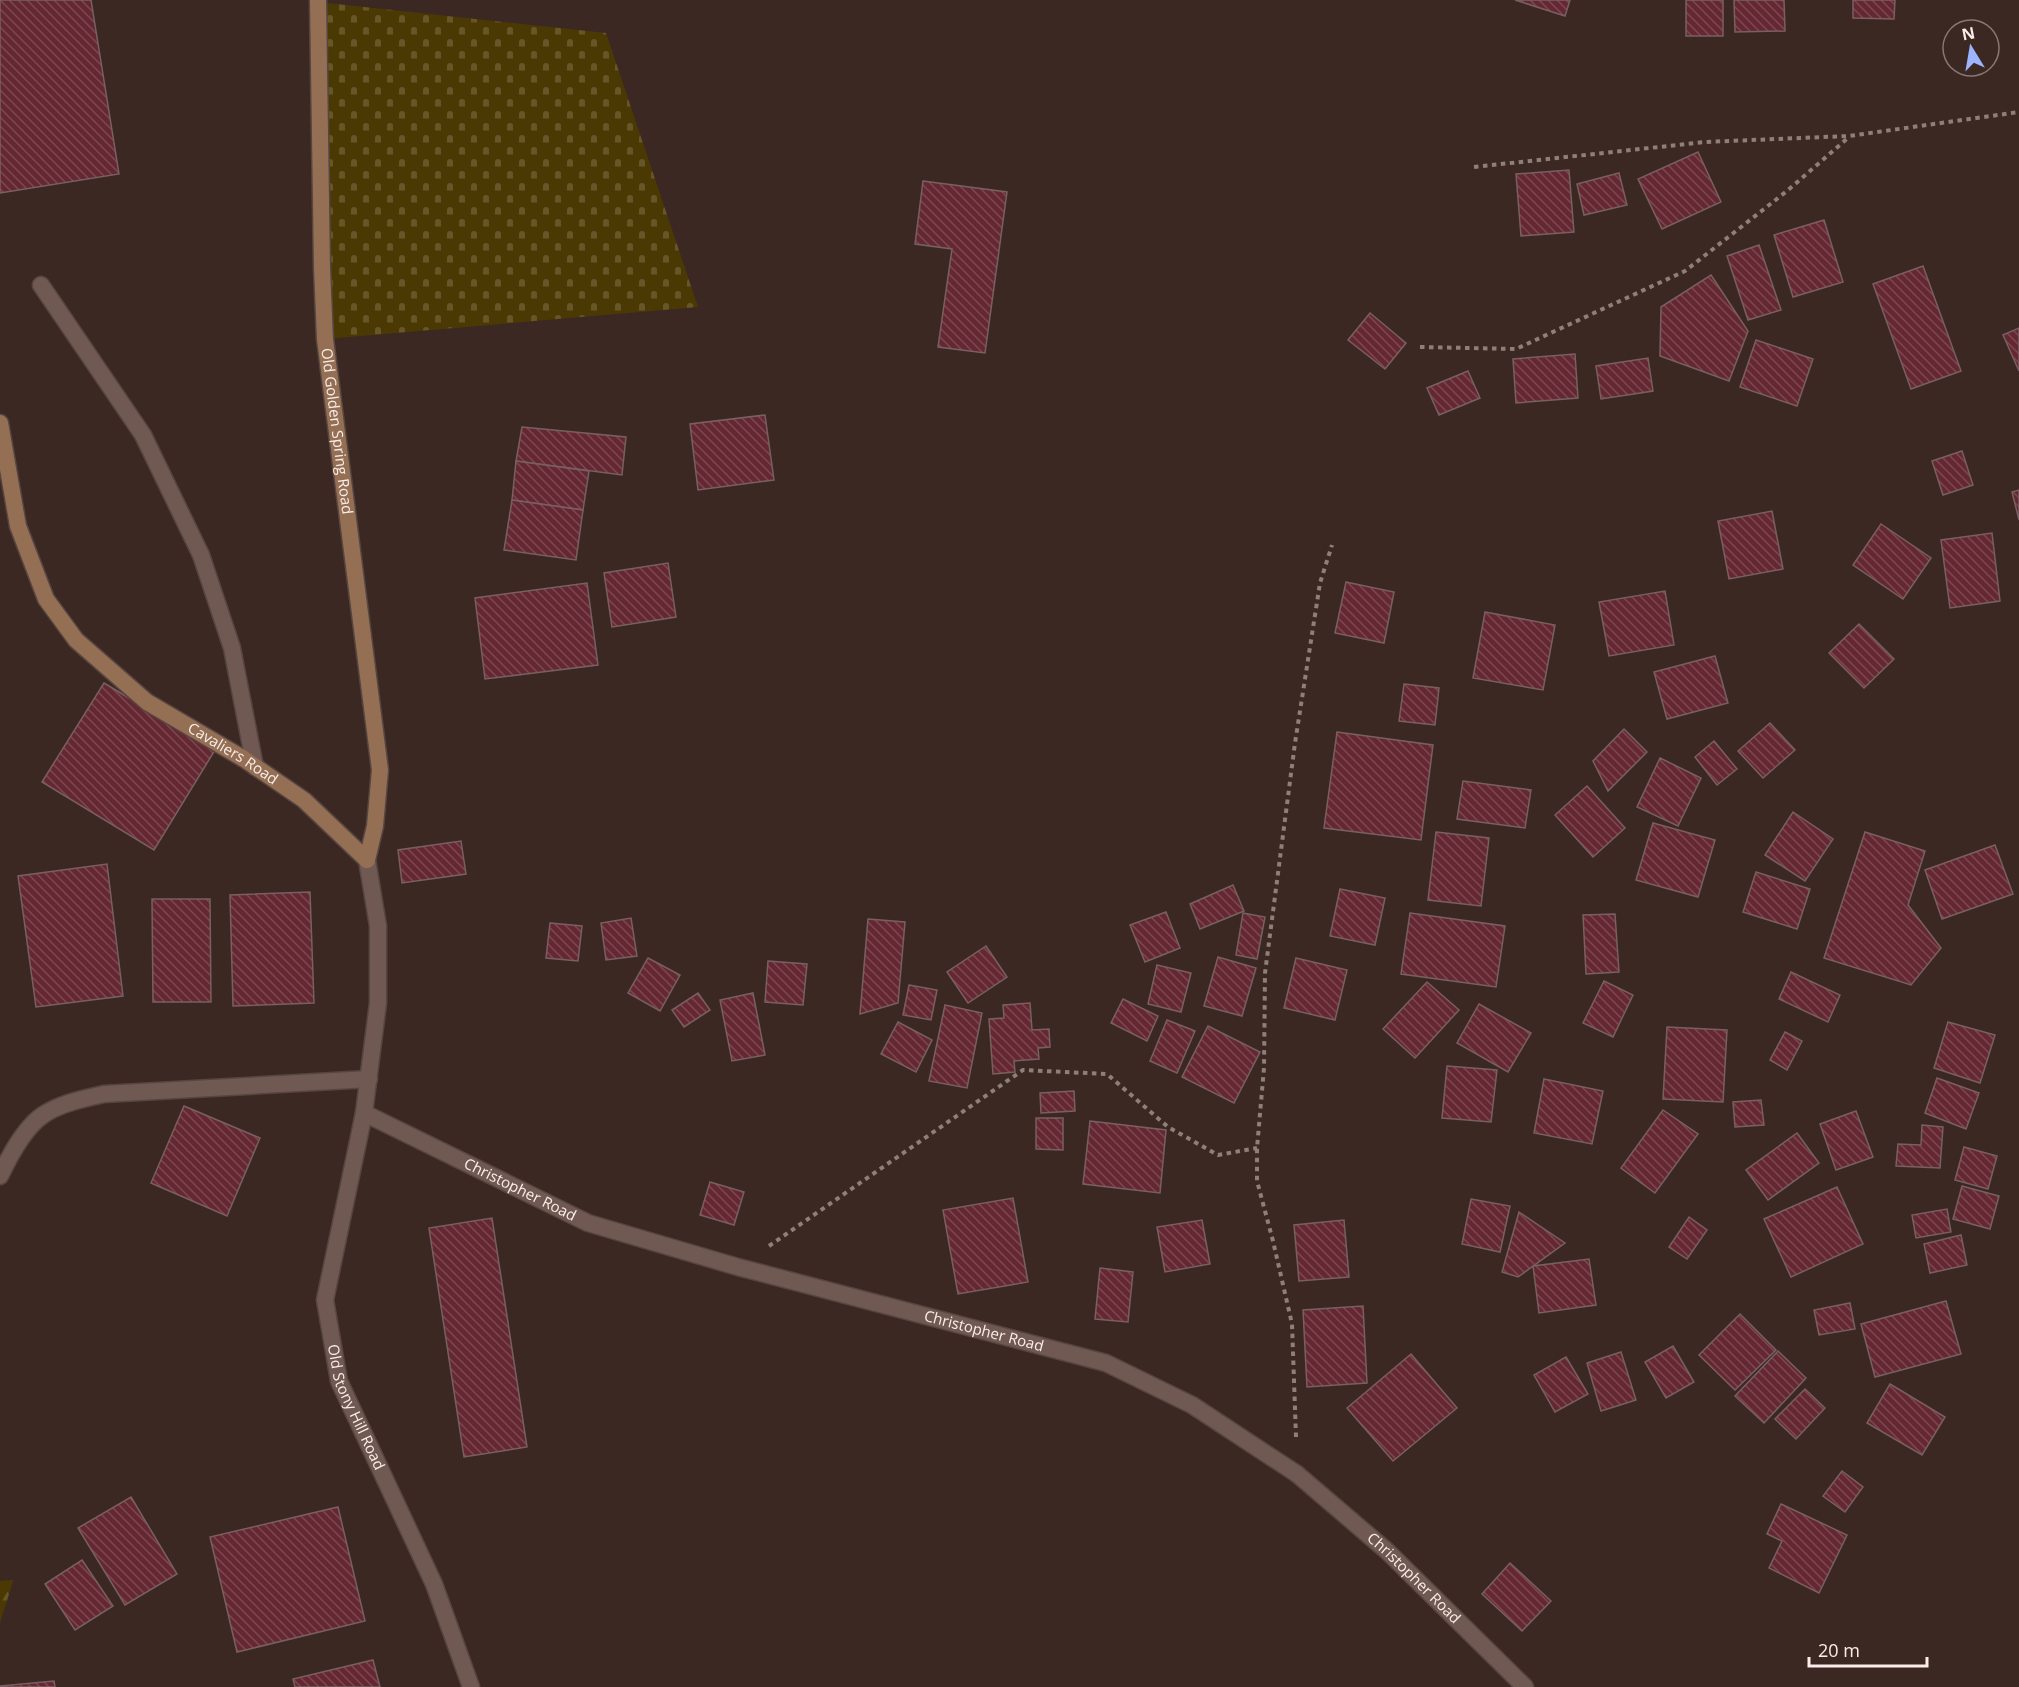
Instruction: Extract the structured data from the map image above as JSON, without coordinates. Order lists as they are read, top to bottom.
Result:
{
  "streets": {
    "main road": ["Old Golden Spring Road", "Cavaliers Road"],
    "street": ["Christopher Road", "Old Stony Hill Road"]
  },
  "crossings": [
    ["Old Golden Spring Road", "Cavaliers Road"],
    ["Christopher Road", "Old Stony Hill Road"]
  ],
  "scale_bar": "20 m",
  "north": "top"
}
